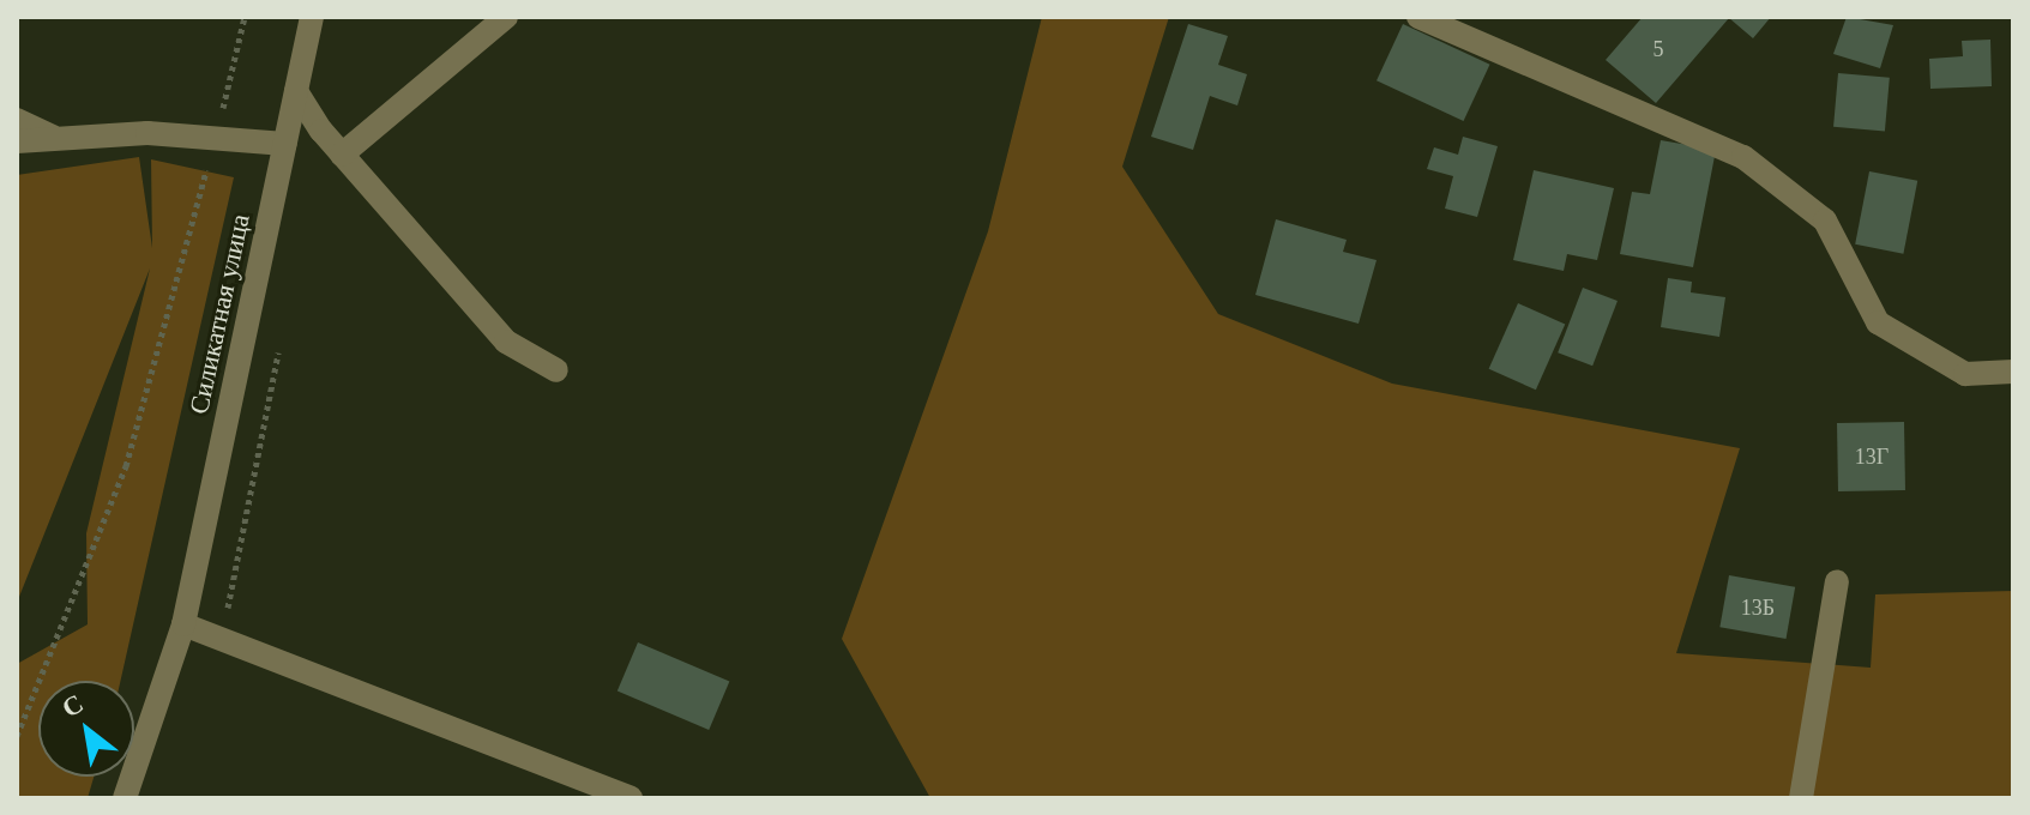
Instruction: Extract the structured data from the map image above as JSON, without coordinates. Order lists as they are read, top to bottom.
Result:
{
  "streets": {
    "street": ["Силикатная улица"]
  },
  "house_numbers": ["5", "13Г", "13Б"],
  "north": "top left"
}
